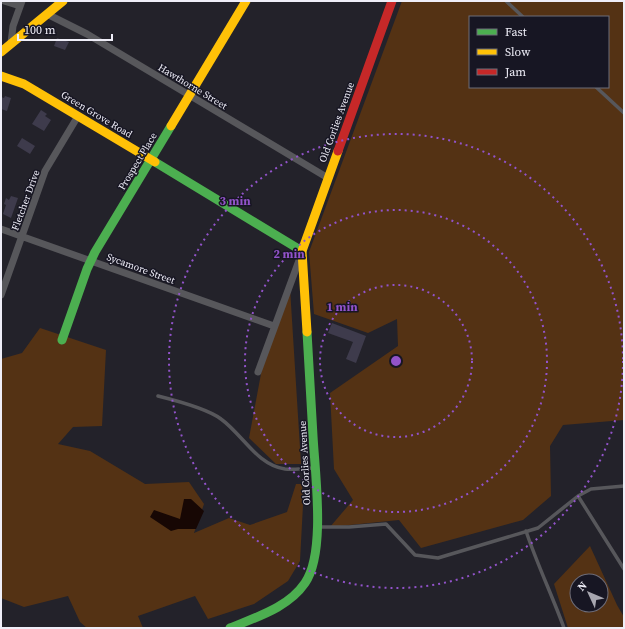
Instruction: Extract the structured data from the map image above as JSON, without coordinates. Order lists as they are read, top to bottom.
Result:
{
  "streets": {
    "main road": ["Green Grove Road", "Old Corlies Avenue", "Prospect Place"],
    "street": ["Hawthorne Street", "Fletcher Drive", "Sycamore Street"]
  },
  "crossings": [
    ["Hawthorne Street", "Old Corlies Avenue"],
    ["Hawthorne Street", "Prospect Place"],
    ["Green Grove Road", "Old Corlies Avenue"],
    ["Green Grove Road", "Prospect Place"],
    ["Green Grove Road", "Fletcher Drive"],
    ["Old Corlies Avenue", "Sycamore Street"],
    ["Prospect Place", "Sycamore Street"],
    ["Fletcher Drive", "Sycamore Street"]
  ],
  "legend": ["Fast", "Slow", "Jam"],
  "scale_bar": "100 m",
  "north": "top left",
  "rings": ["3 min", "2 min", "1 min"]
}
